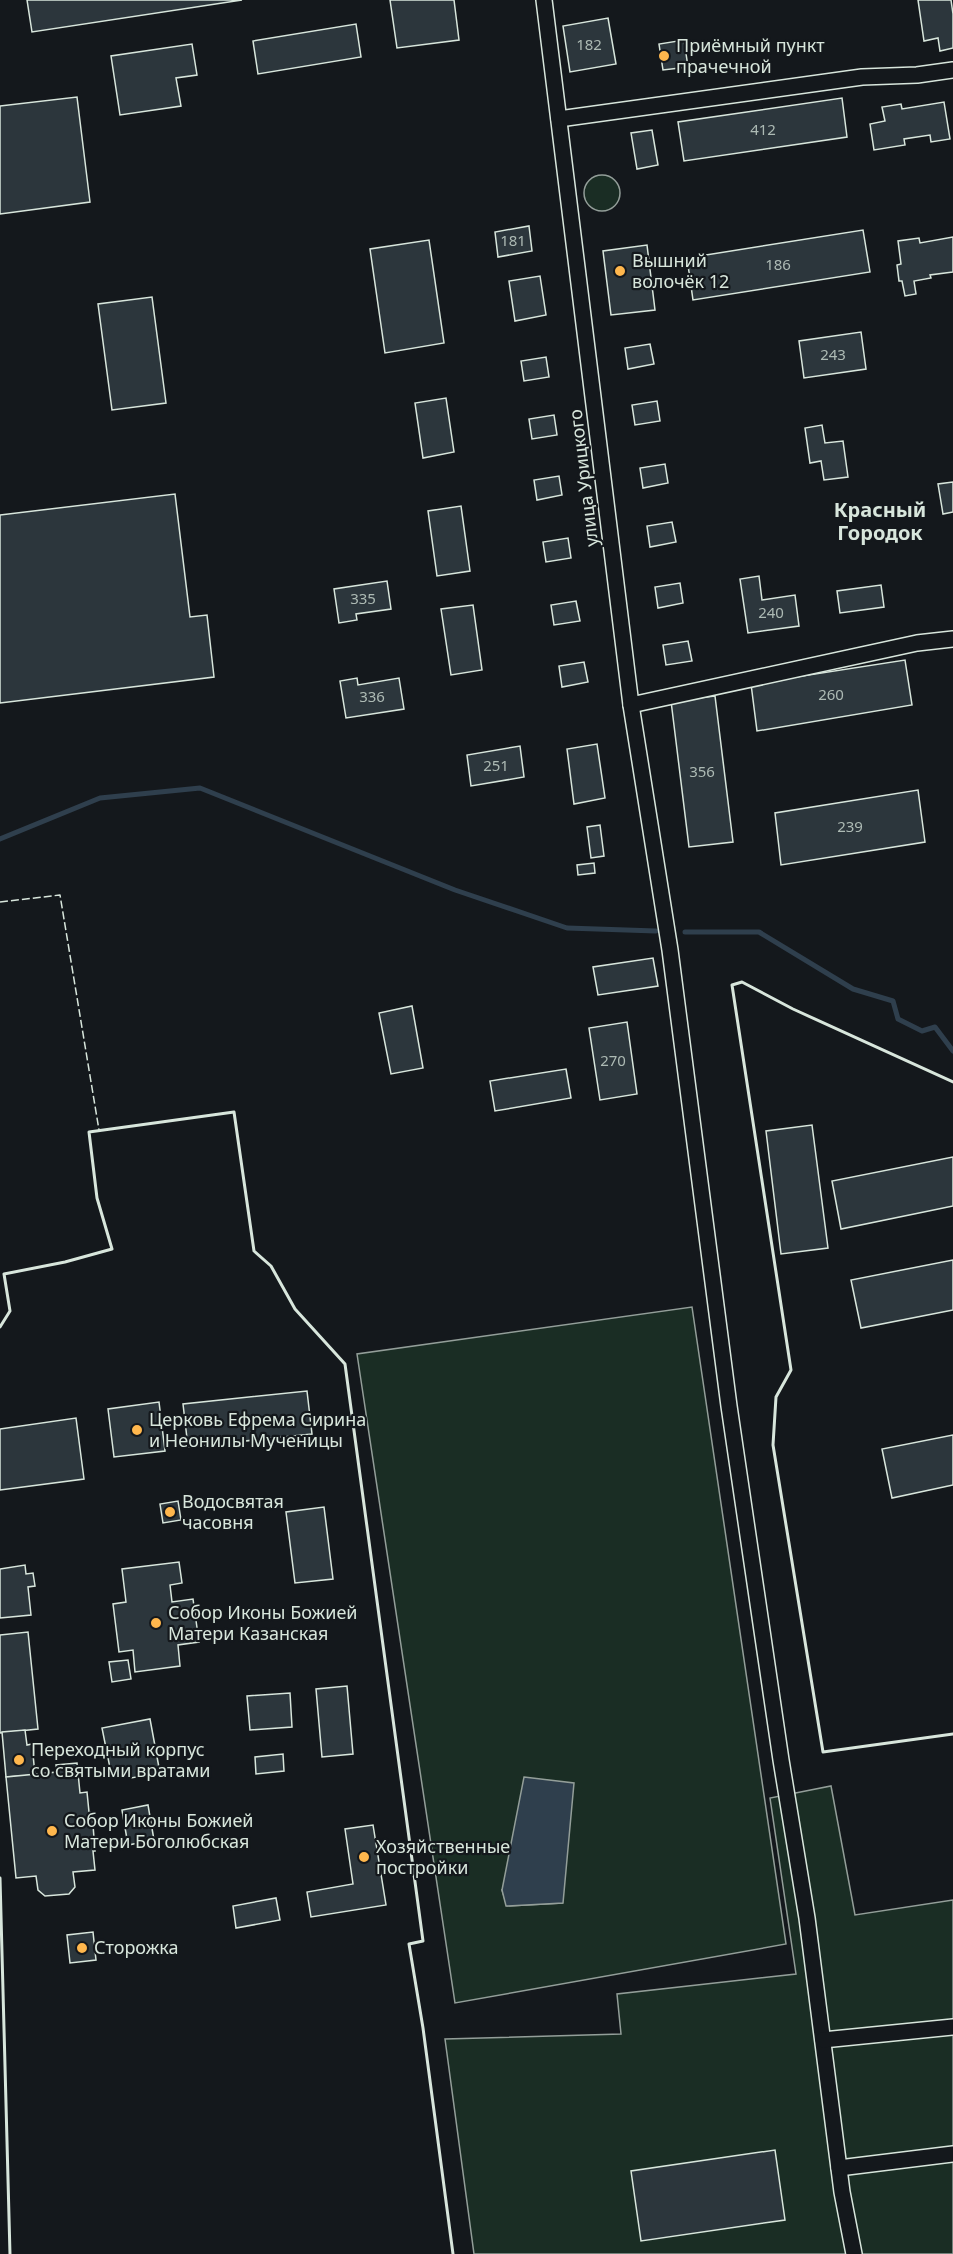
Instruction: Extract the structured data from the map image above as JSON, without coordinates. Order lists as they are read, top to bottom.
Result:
{
  "streets": {
    "street": ["улица Урицкого"]
  },
  "districts": ["Красный Городок"],
  "places": [
    "Приёмный пункт прачечной",
    "Вышний волочёк 12",
    "Церковь Ефрема Сирина и Неонилы Мученицы",
    "Водосвятая часовня",
    "Собор Иконы Божией Матери Казанская",
    "Переходный корпус со святыми вратами",
    "Собор Иконы Божией Матери Боголюбская",
    "Хозяйственные постройки",
    "Сторожка"
  ],
  "house_numbers": [
    "182",
    "412",
    "181",
    "186",
    "243",
    "335",
    "240",
    "260",
    "336",
    "251",
    "356",
    "239",
    "270"
  ]
}
